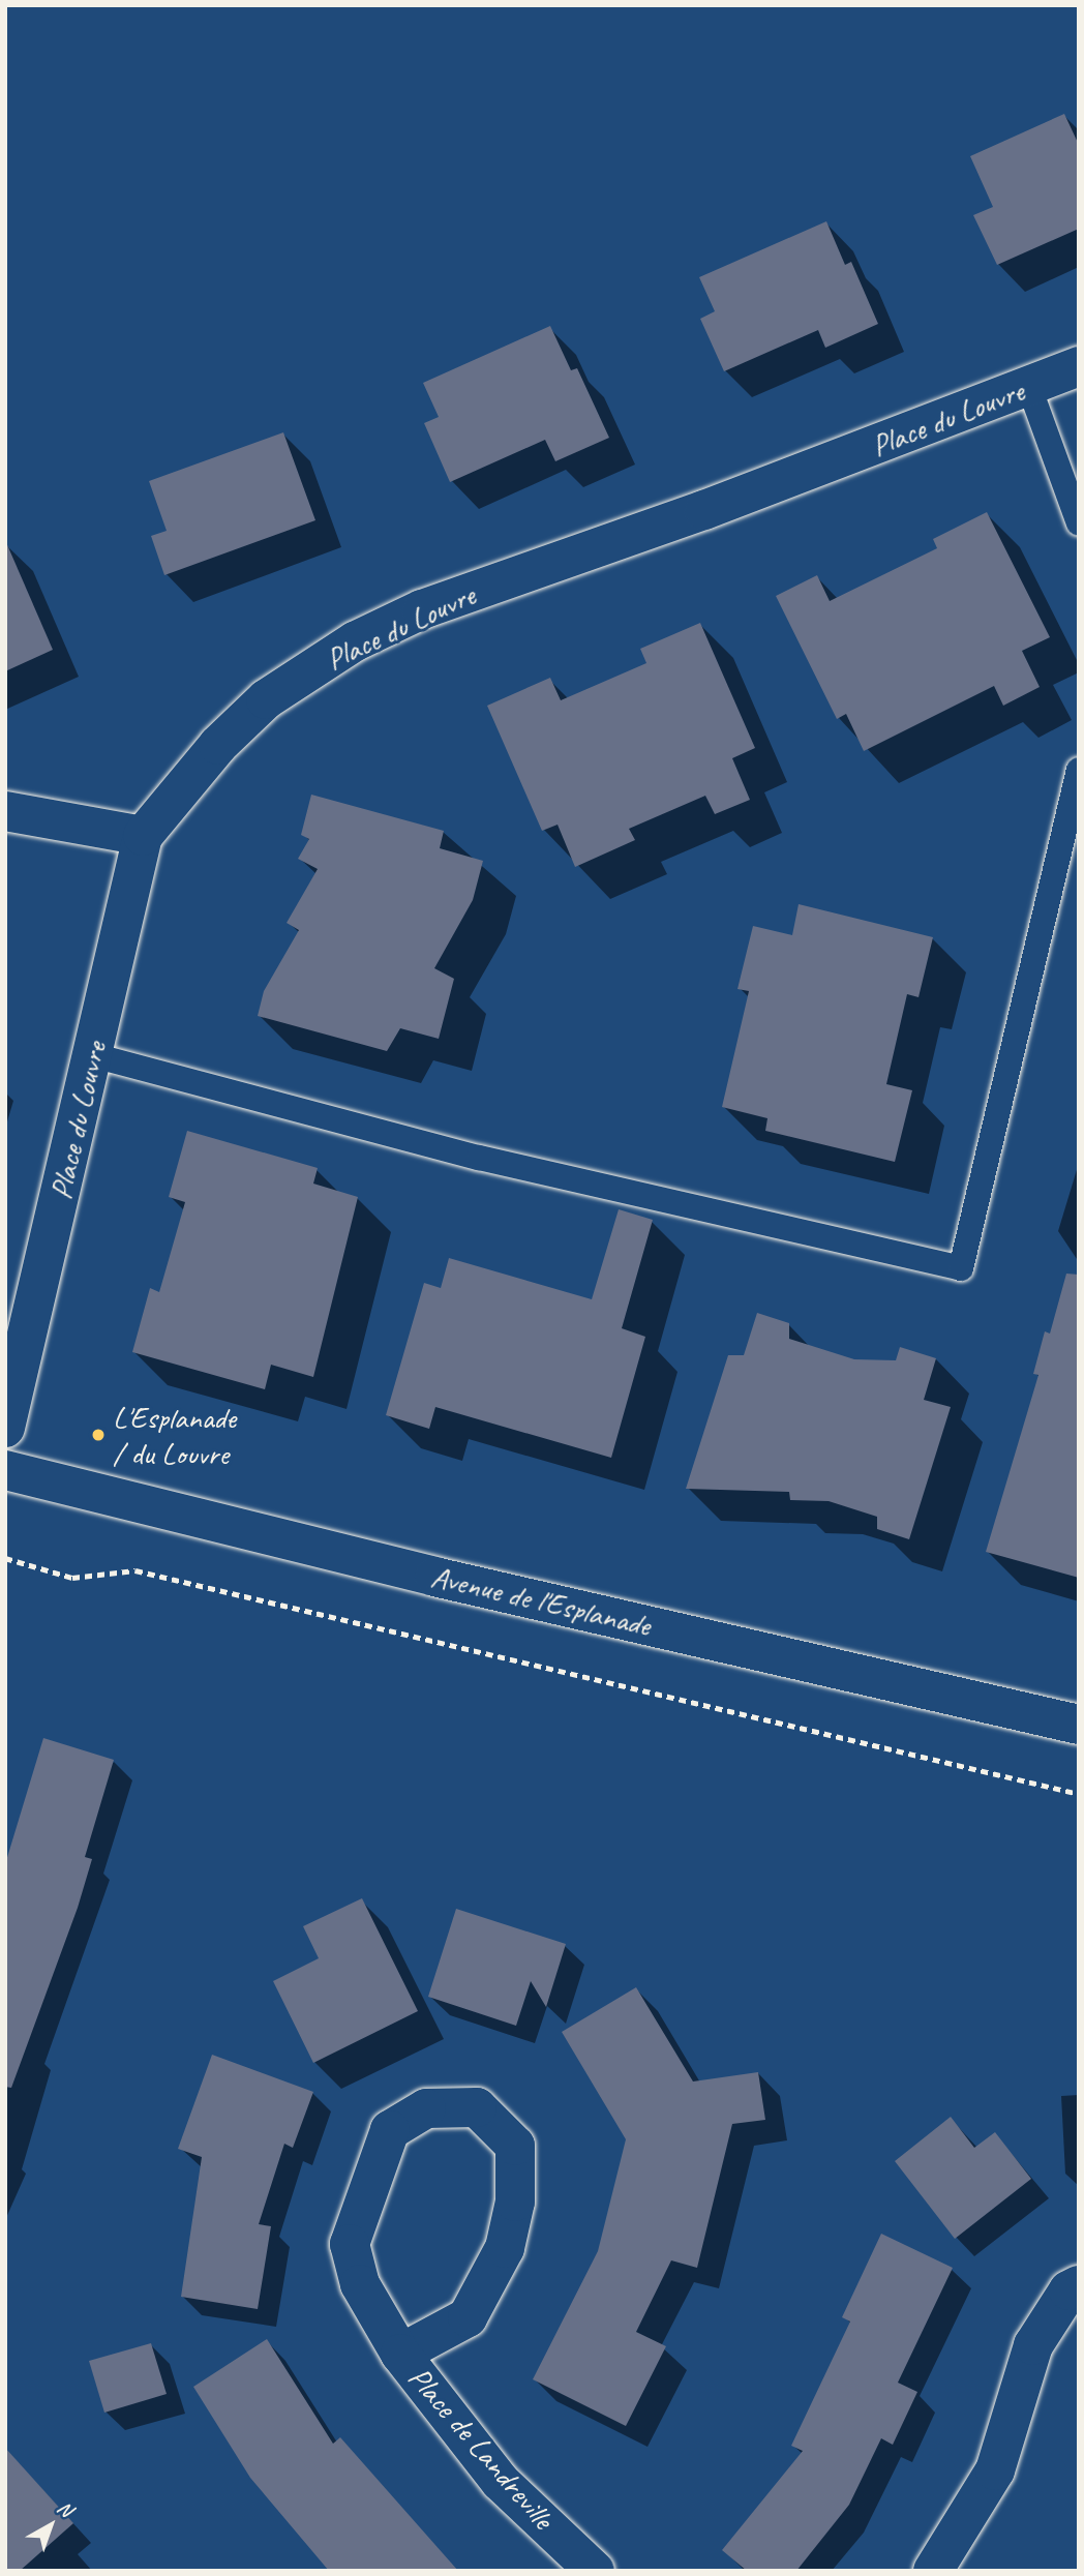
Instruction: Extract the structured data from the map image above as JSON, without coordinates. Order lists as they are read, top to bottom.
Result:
{
  "streets": {
    "street": ["Place du Louvre", "Avenue de l'Esplanade", "Place de Landreville"]
  },
  "places": ["L'Esplanade / du Louvre"],
  "north": "top right"
}
